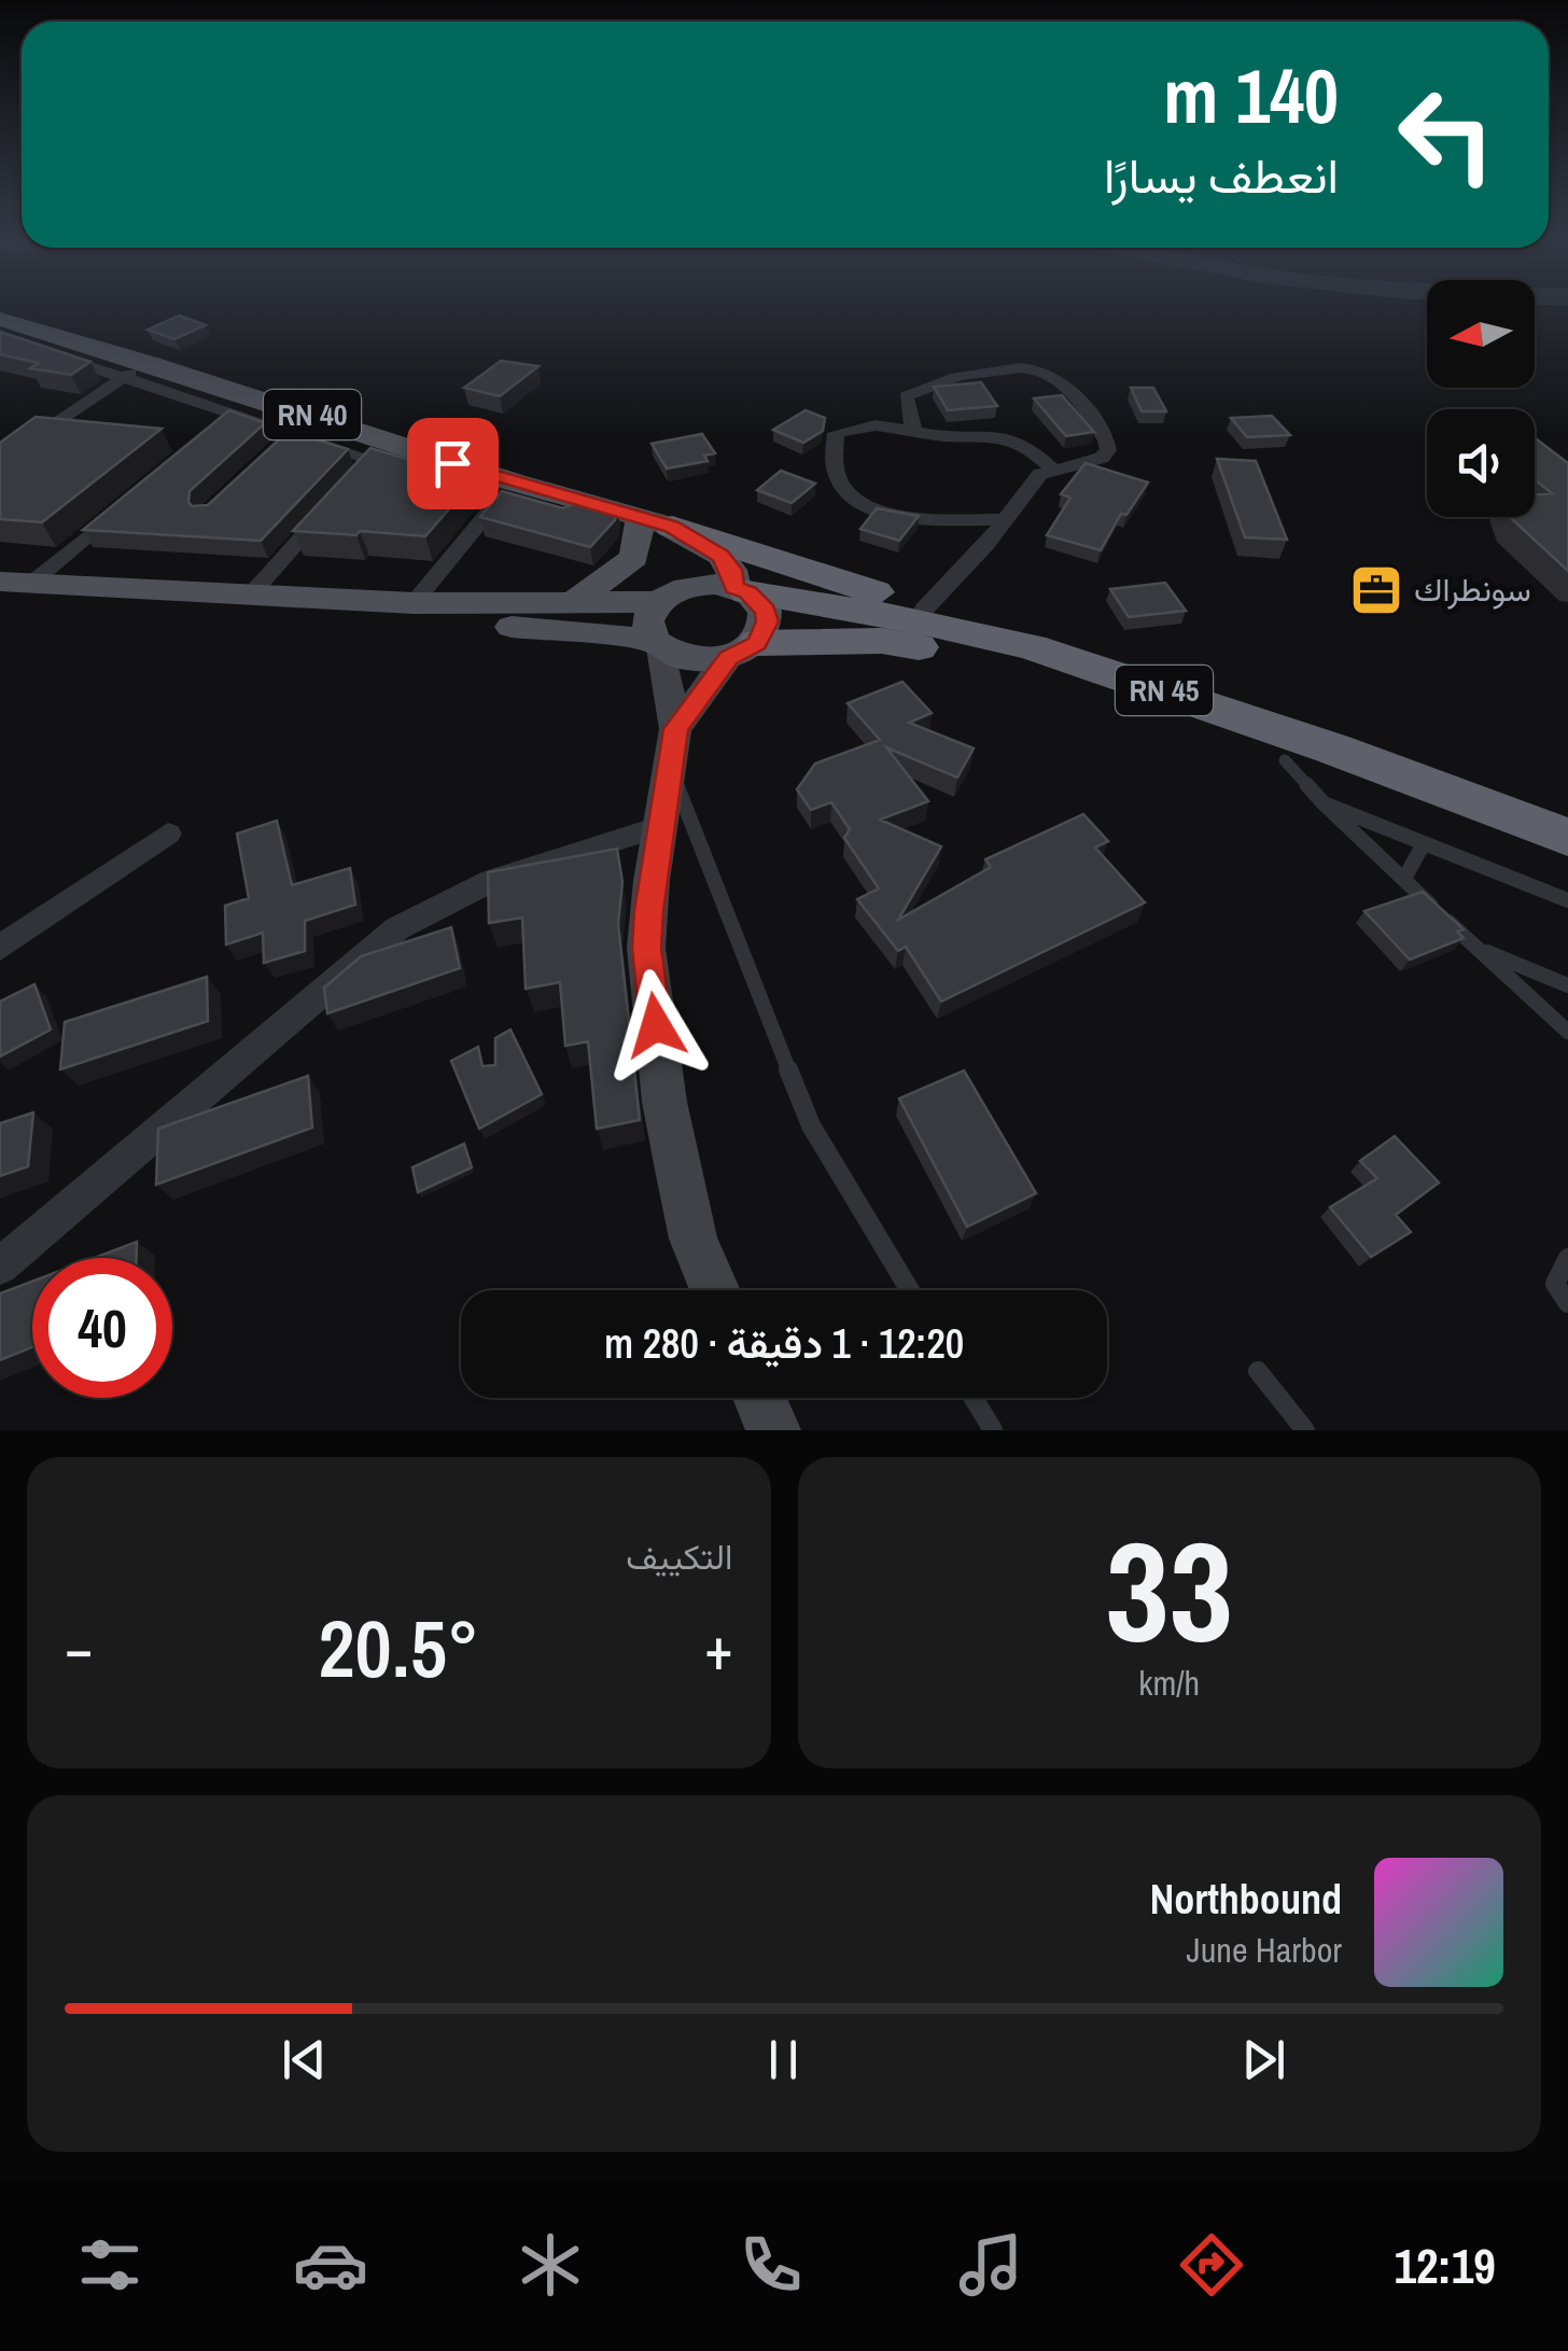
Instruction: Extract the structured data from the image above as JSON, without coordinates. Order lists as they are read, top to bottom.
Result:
{
  "streets": {
    "highway": ["RN 40", "RN 45"]
  },
  "crossings": [
    ["RN 40", "RN 45"]
  ],
  "places": {
    "office": ["سونطراك"]
  },
  "north": "left",
  "page": {
    "turn": ["140 m", "انعطف يسارًا"],
    "limit": "40",
    "trip": "12:20 · 1 دقيقة · 280 m",
    "tile": [
      ["33", "km/h"],
      "التكييف"
    ],
    "heat": ["−", "20.5°", "+"],
    "song": ["Northbound", "June Harbor"],
    "tabs": "12:19"
  }
}
